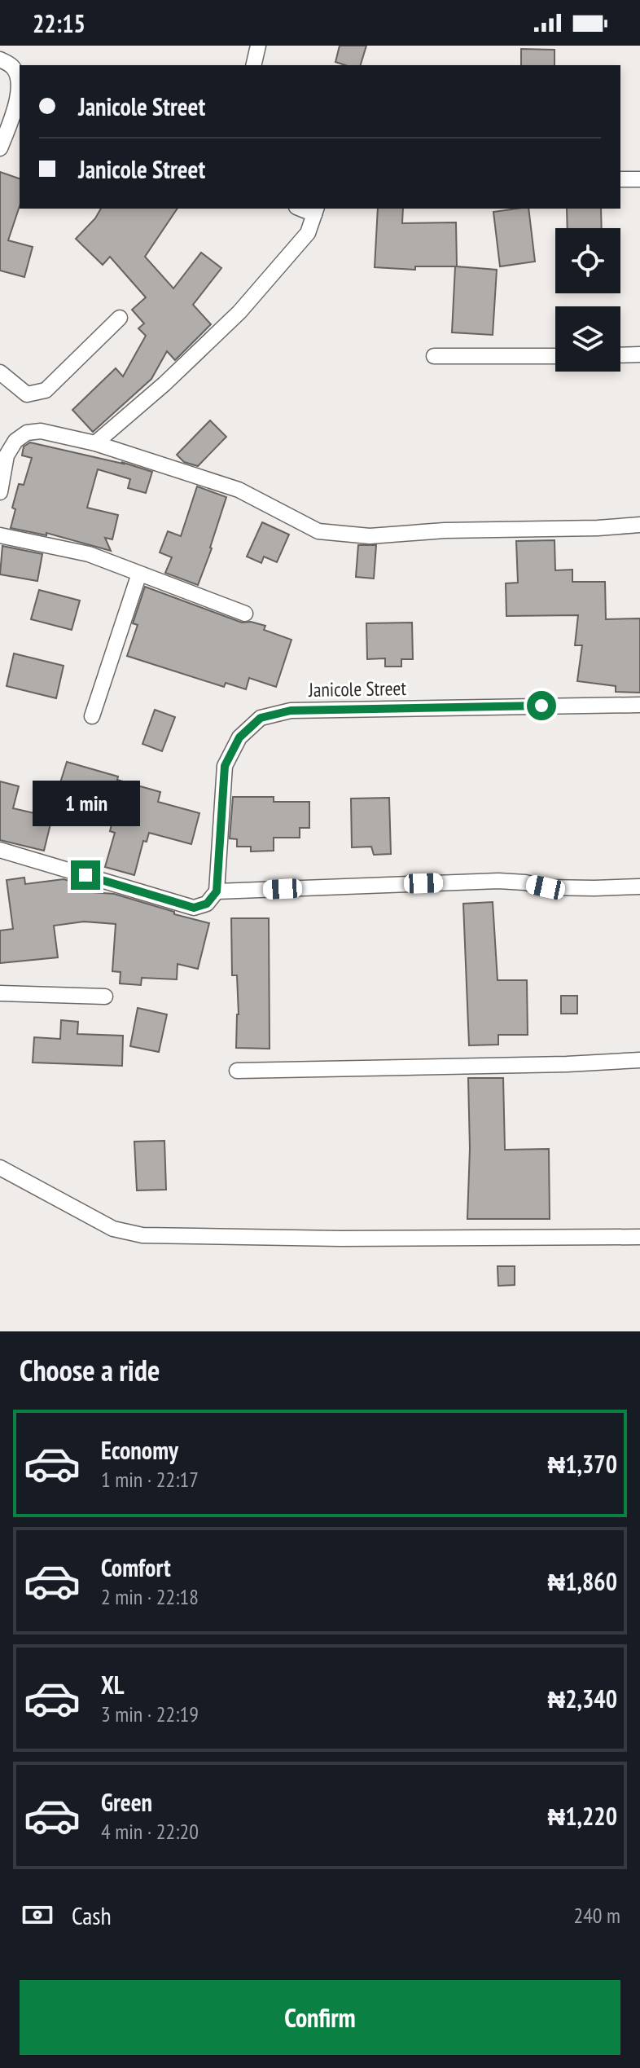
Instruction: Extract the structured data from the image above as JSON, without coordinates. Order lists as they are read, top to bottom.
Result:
{
  "streets": {
    "street": ["Janicole Street"]
  },
  "page": {
    "status": "22:15",
    "banner": ["Janicole Street", "Janicole Street"],
    "bubble": "1 min",
    "heading": "Choose a ride",
    "list": [
      {
        "name": "Economy",
        "note": "1 min · 22:17",
        "value": "₦1,370"
      },
      {
        "name": "Comfort",
        "note": "2 min · 22:18",
        "value": "₦1,860"
      },
      {
        "name": "XL",
        "note": "3 min · 22:19",
        "value": "₦2,340"
      },
      {
        "name": "Green",
        "note": "4 min · 22:20",
        "value": "₦1,220"
      }
    ],
    "pay": ["Cash", "240 m"],
    "buttons": "Confirm"
  }
}
